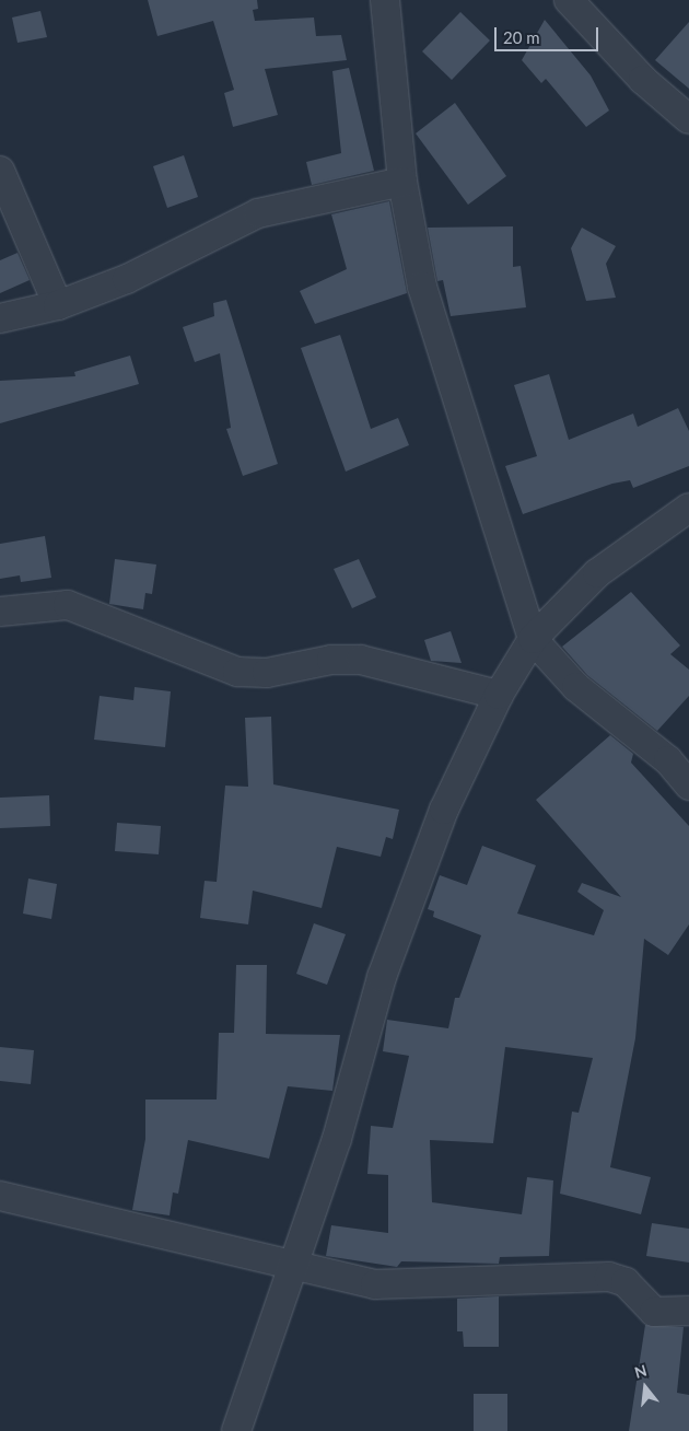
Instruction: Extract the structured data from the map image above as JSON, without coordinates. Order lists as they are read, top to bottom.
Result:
{
  "scale_bar": "20 m",
  "north": "top"
}
